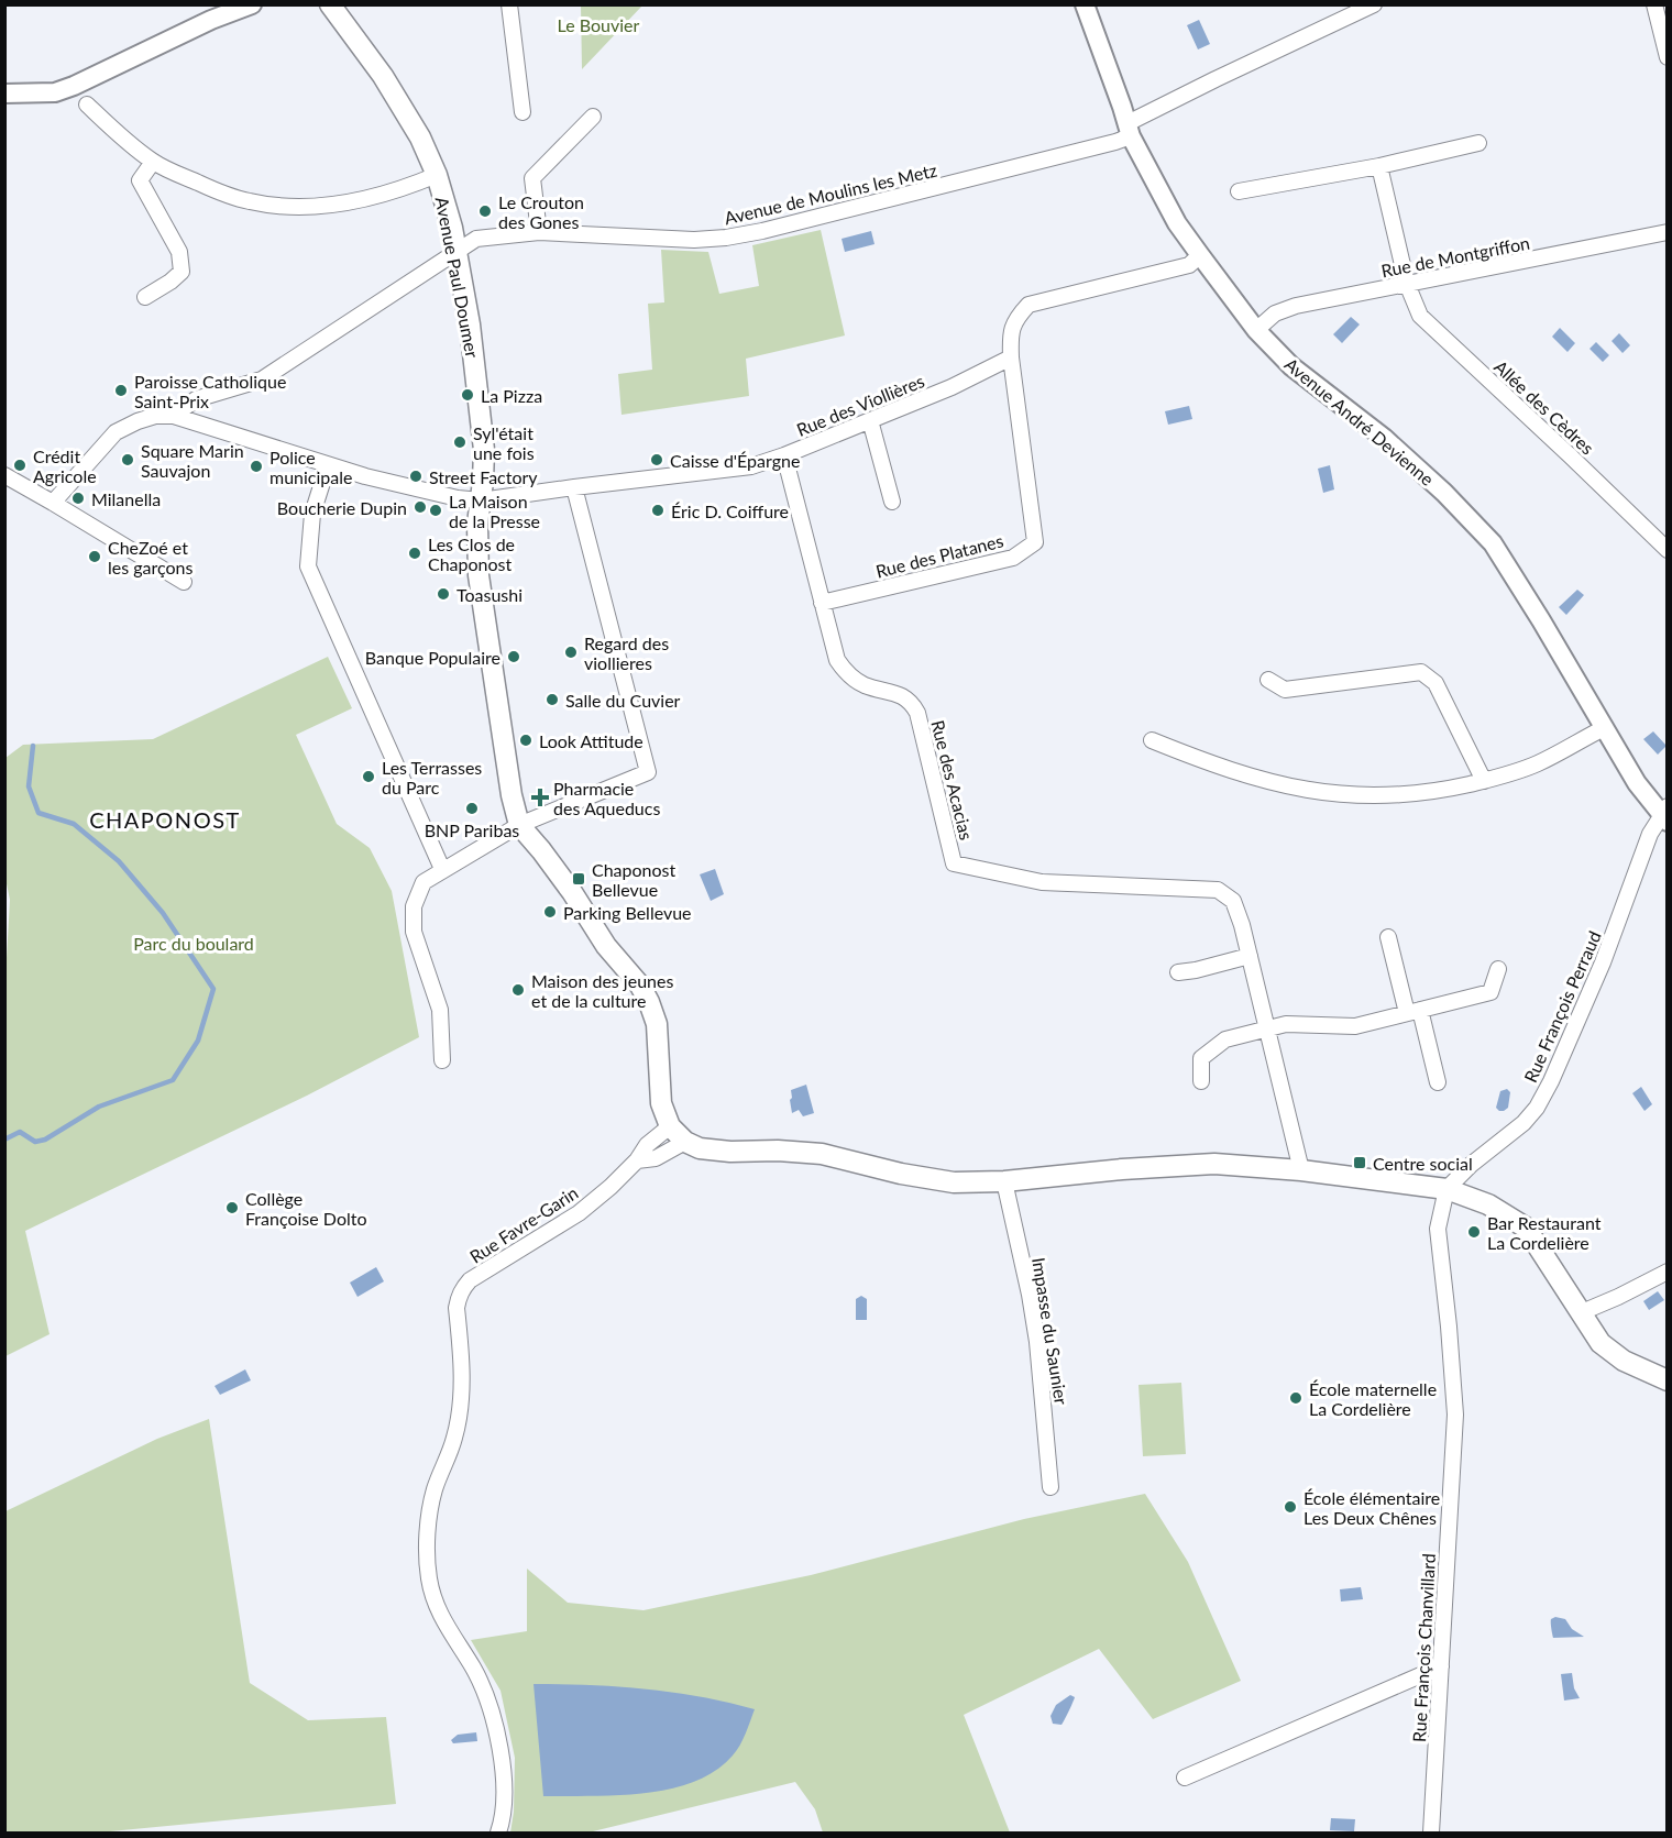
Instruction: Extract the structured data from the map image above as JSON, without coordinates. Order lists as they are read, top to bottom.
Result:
{
  "streets": {
    "main road": ["Avenue Paul Doumer"],
    "street": [
      "Avenue de Moulins les Metz",
      "Rue de Montgriffon",
      "Rue des Viollières",
      "Allée des Cèdres",
      "Avenue André Devienne",
      "Rue des Platanes",
      "Rue des Acacias",
      "Rue François Perraud",
      "Rue Favre-Garin",
      "Impasse du Saunier",
      "Rue François Chanvillard"
    ]
  },
  "crossings": [
    ["Avenue de Moulins les Metz", "Avenue Paul Doumer"],
    ["Avenue de Moulins les Metz", "Rue des Viollières"],
    ["Avenue de Moulins les Metz", "Avenue André Devienne"],
    ["Rue de Montgriffon", "Allée des Cèdres"],
    ["Rue de Montgriffon", "Avenue André Devienne"],
    ["Avenue Paul Doumer", "Rue des Viollières"],
    ["Rue des Viollières", "Rue des Platanes"],
    ["Rue des Viollières", "Rue des Acacias"],
    ["Avenue André Devienne", "Rue François Perraud"],
    ["Rue des Platanes", "Rue des Acacias"],
    ["Rue François Perraud", "Rue François Chanvillard"]
  ],
  "districts": ["CHAPONOST"],
  "parks": ["Le Bouvier", "Parc du boulard"],
  "places": {
    "other": [
      "Le Crouton des Gones",
      "Paroisse Catholique Saint-Prix",
      "La Pizza",
      "Syl'était une fois",
      "Square Marin Sauvajon",
      "Caisse d'Épargne",
      "Crédit Agricole",
      "Police municipale",
      "Street Factory",
      "Milanella",
      "Boucherie Dupin",
      "La Maison de la Presse",
      "Éric D. Coiffure",
      "Les Clos de Chaponost",
      "CheZoé et les garçons",
      "Toasushi",
      "Regard des viollieres",
      "Banque Populaire",
      "Salle du Cuvier",
      "Look Attitude",
      "Les Terrasses du Parc",
      "BNP Paribas",
      "Parking Bellevue",
      "Maison des jeunes et de la culture",
      "Collège Françoise Dolto",
      "Bar Restaurant La Cordelière",
      "École maternelle La Cordelière",
      "École élémentaire Les Deux Chênes"
    ],
    "health": ["Pharmacie des Aqueducs"],
    "transit": ["Chaponost Bellevue", "Centre social"]
  }
}
